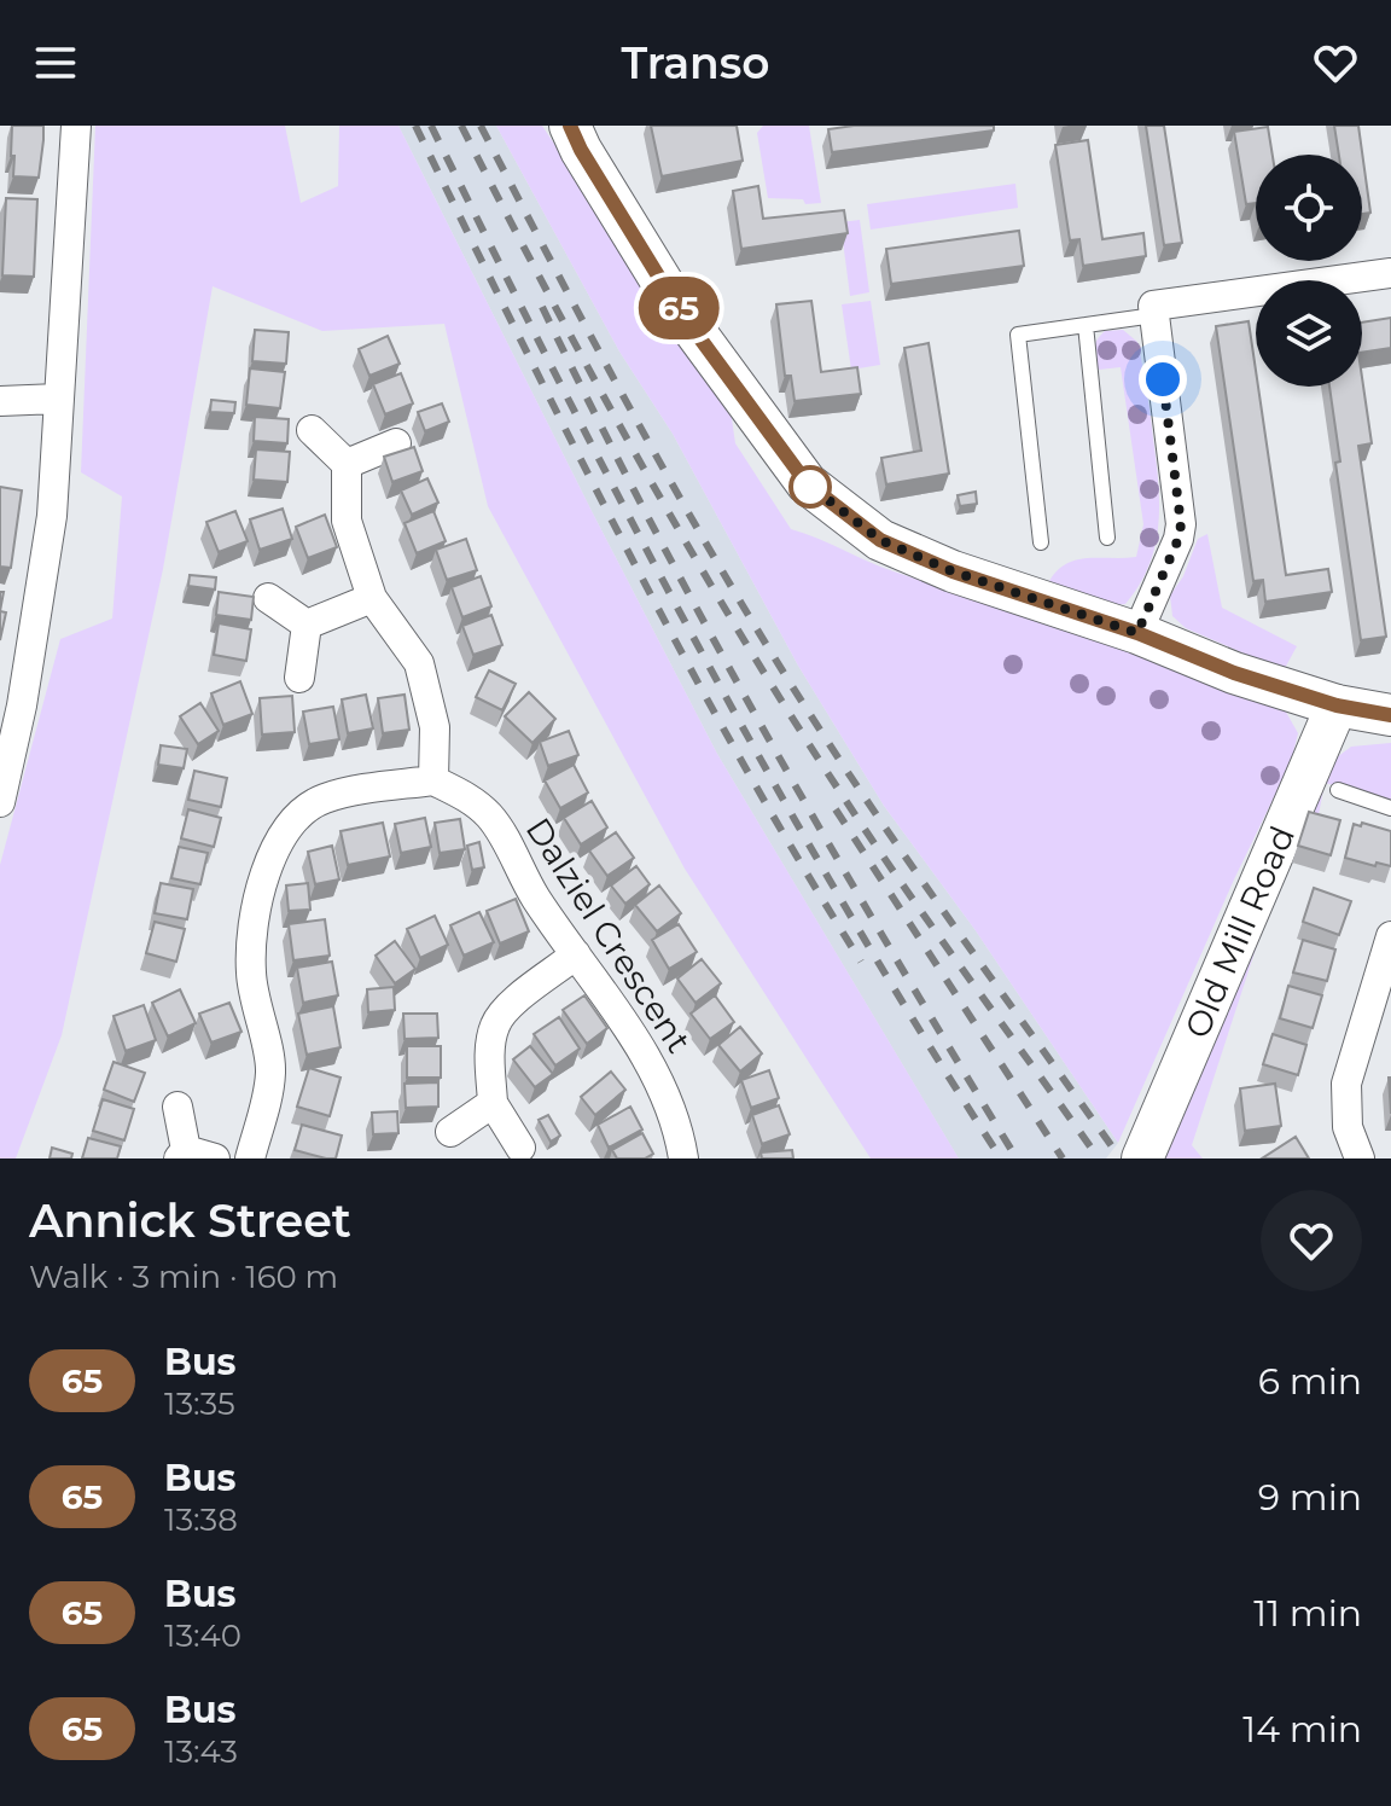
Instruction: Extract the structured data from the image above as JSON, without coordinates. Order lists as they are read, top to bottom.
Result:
{
  "streets": {
    "street": ["Old Mill Road", "Dalziel Crescent"]
  },
  "lines": ["bus line 65"],
  "page": {
    "header": "Transo",
    "on_map": "65",
    "heading": ["Annick Street", "Walk · 3 min · 160 m"],
    "list": [
      {
        "mark": "65",
        "name": "Bus",
        "note": "13:35",
        "value": "6 min"
      },
      {
        "mark": "65",
        "name": "Bus",
        "note": "13:38",
        "value": "9 min"
      },
      {
        "mark": "65",
        "name": "Bus",
        "note": "13:40",
        "value": "11 min"
      },
      {
        "mark": "65",
        "name": "Bus",
        "note": "13:43",
        "value": "14 min"
      }
    ]
  }
}
